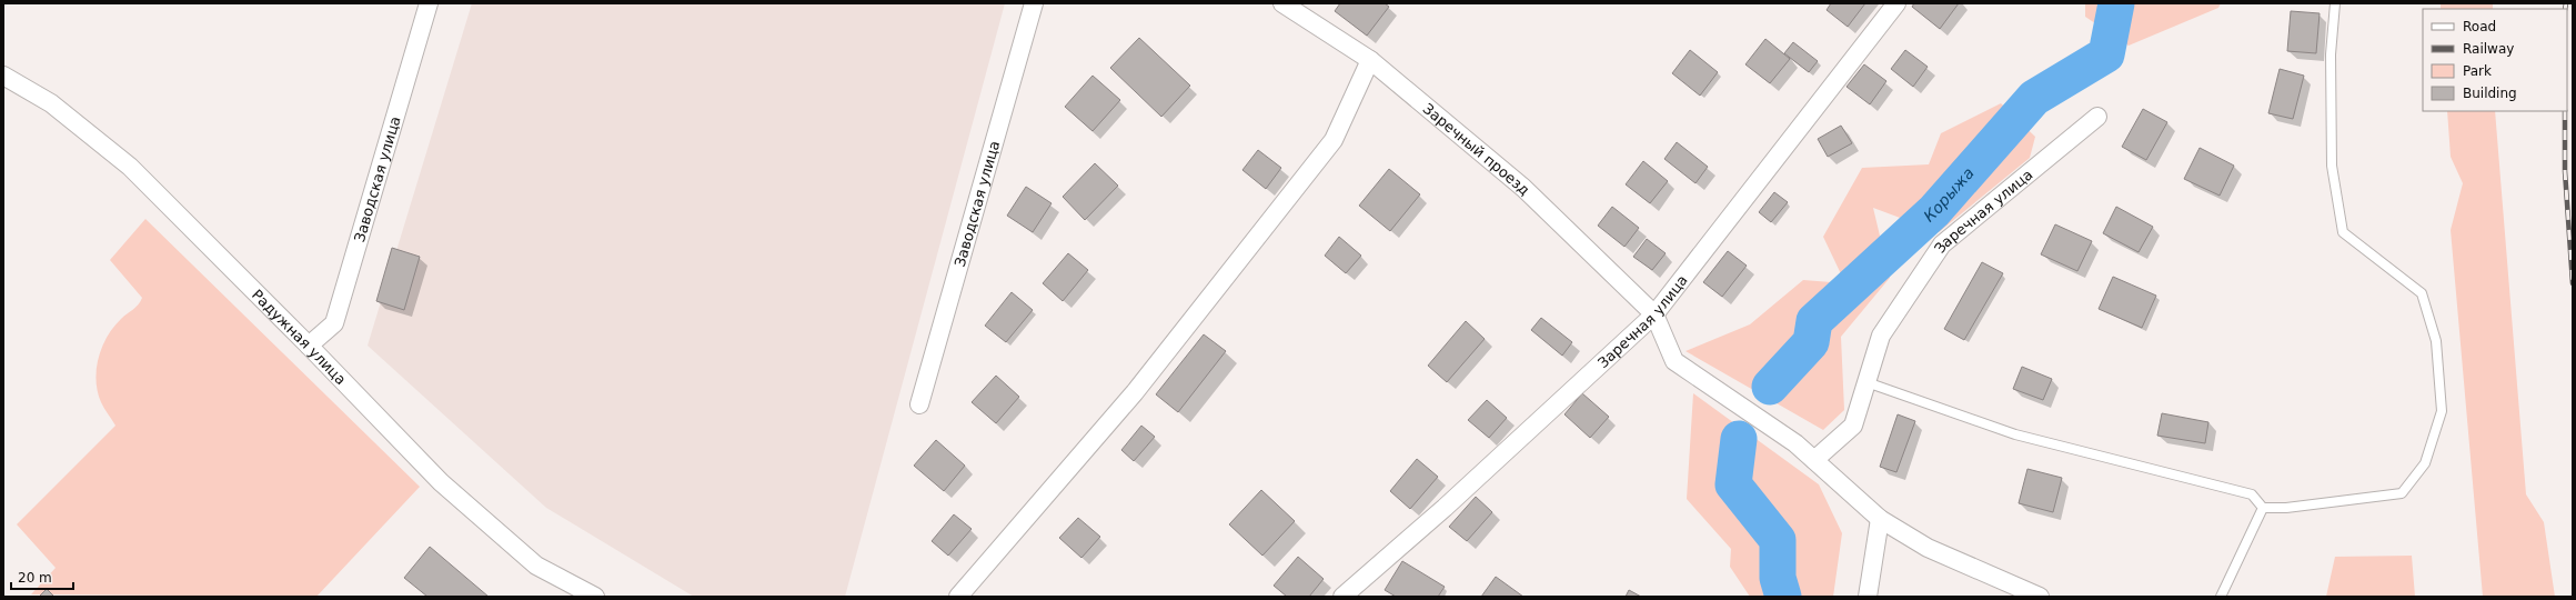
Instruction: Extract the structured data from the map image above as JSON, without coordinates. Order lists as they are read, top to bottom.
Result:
{
  "streets": {
    "street": [
      "Заречный проезд",
      "Заводская улица",
      "Заречная улица",
      "Радужная улица"
    ]
  },
  "crossings": [
    ["Заречный проезд", "Заречная улица"],
    ["Заводская улица", "Радужная улица"]
  ],
  "water": ["Корыжа"],
  "legend": [
    "Road",
    "Railway",
    "Park",
    "Building"
  ],
  "scale_bar": "20 m"
}
